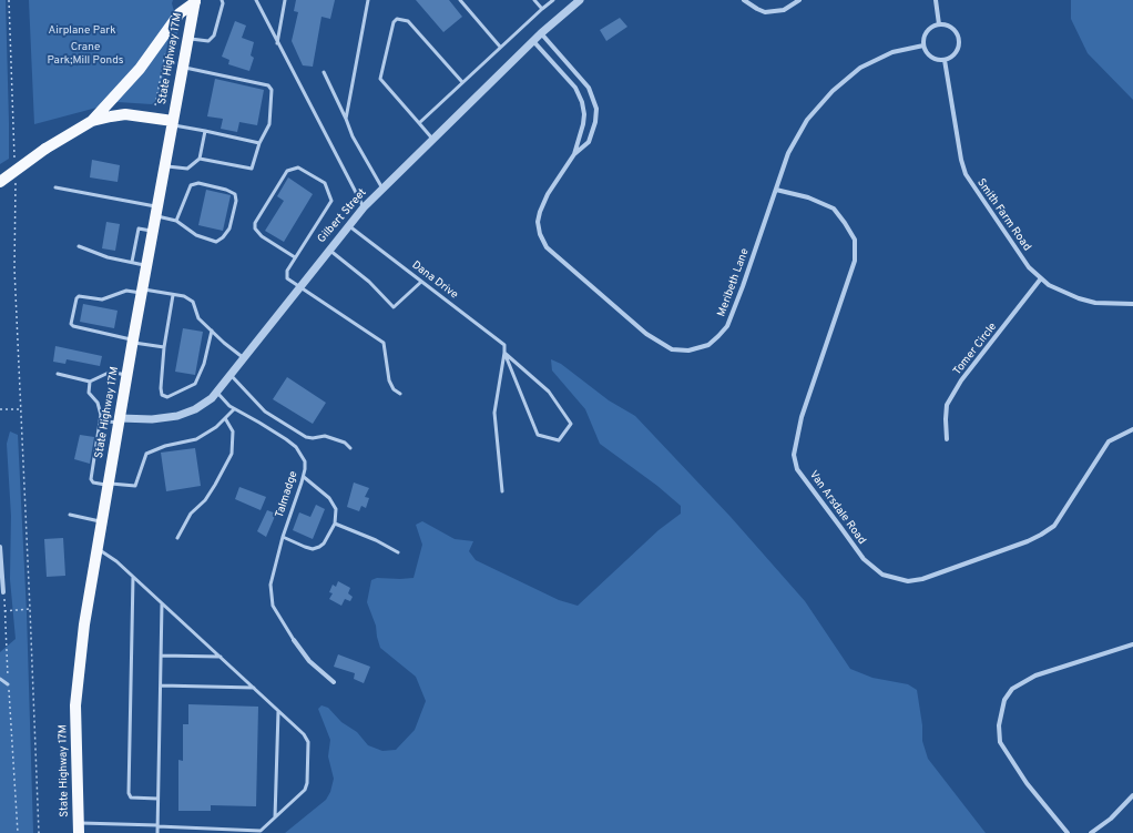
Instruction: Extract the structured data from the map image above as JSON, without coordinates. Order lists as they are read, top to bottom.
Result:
{
  "streets": {
    "main road": ["State Highway 17M"],
    "street": [
      "Smith Farm Road",
      "Gilbert Street",
      "Meribeth Lane",
      "Tomer Circle",
      "Van Arsdale Road"
    ],
    "lane": ["Dana Drive", "Talmadge"]
  },
  "crossings": [
    ["State Highway 17M", "Gilbert Street"],
    ["Smith Farm Road", "Meribeth Lane"],
    ["Smith Farm Road", "Tomer Circle"],
    ["Gilbert Street", "Dana Drive"],
    ["Gilbert Street", "Meribeth Lane"],
    ["Gilbert Street", "Talmadge"],
    ["Meribeth Lane", "Van Arsdale Road"]
  ],
  "parks": ["Airplane Park", "Crane Park;Mill Ponds"]
}
